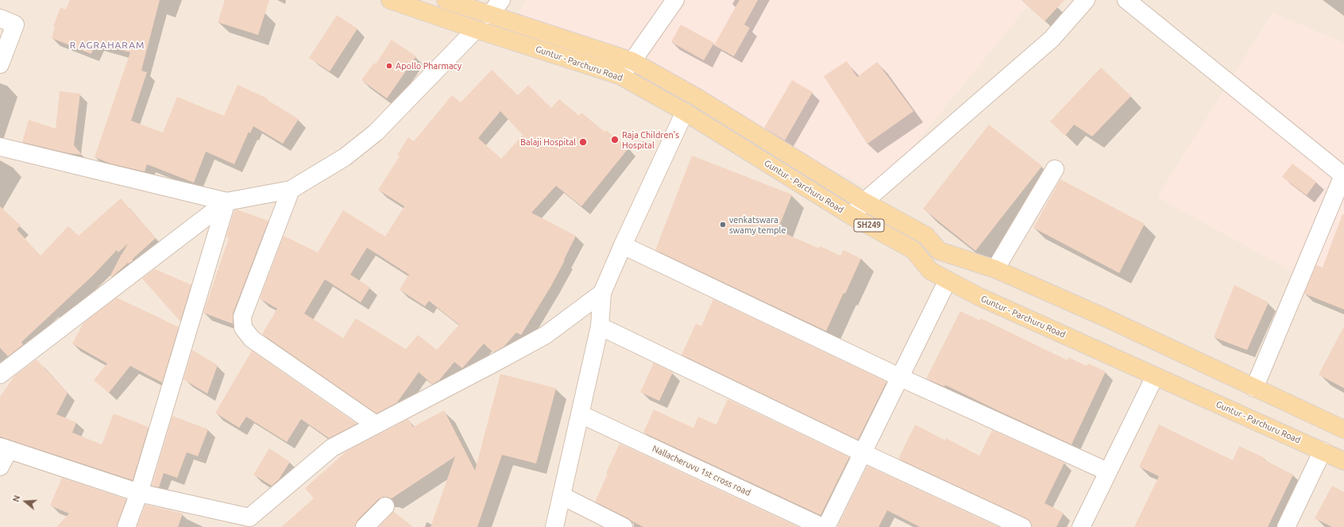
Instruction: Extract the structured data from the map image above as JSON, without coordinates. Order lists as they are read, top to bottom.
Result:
{
  "streets": {
    "main road": ["Guntur - Parchuru Road", "SH249"],
    "street": ["Nallacheruvu 1st cross road"]
  },
  "districts": ["R AGRAHARAM"],
  "places": [
    "Apollo Pharmacy",
    "Raja Children's Hospital",
    "Balaji Hospital",
    "venkatswara swamy temple"
  ],
  "north": "left"
}
